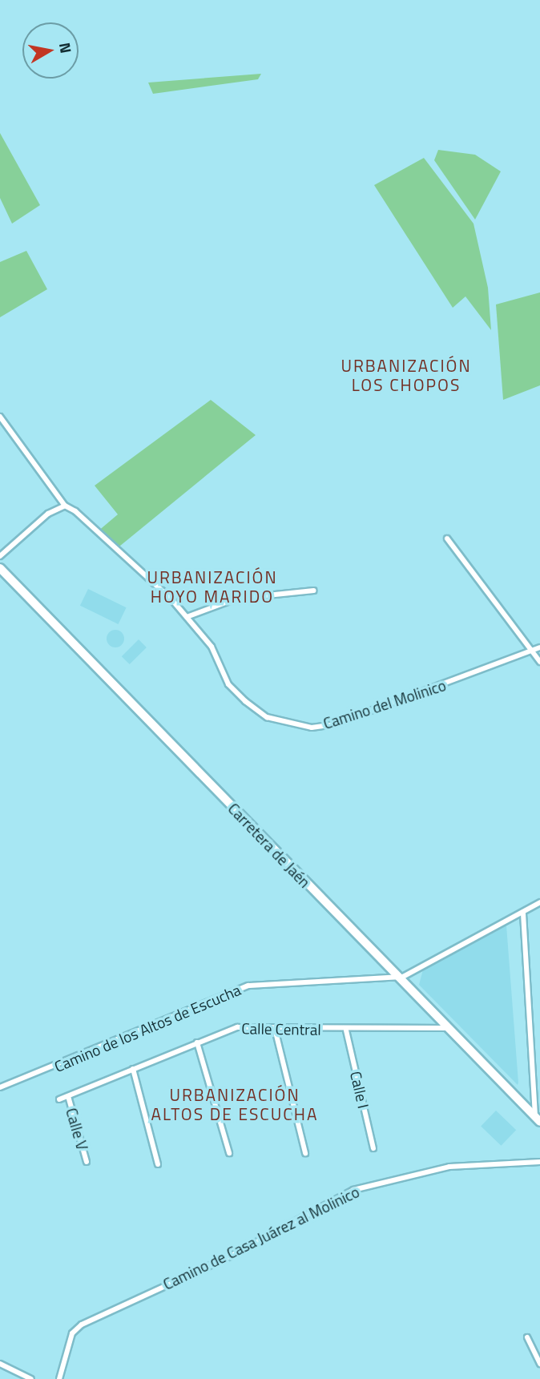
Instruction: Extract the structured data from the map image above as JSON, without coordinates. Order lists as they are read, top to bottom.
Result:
{
  "streets": {
    "highway": ["Carretera de Jaén"],
    "street": [
      "Camino del Molinico",
      "Camino de los Altos de Escucha",
      "Calle Central",
      "Calle I",
      "Calle V",
      "Camino de Casa Juárez al Molinico"
    ]
  },
  "crossings": [
    ["Carretera de Jaén", "Camino de los Altos de Escucha"],
    ["Carretera de Jaén", "Calle Central"],
    ["Calle Central", "Calle I"],
    ["Calle Central", "Calle V"]
  ],
  "districts": ["URBANIZACIÓN LOS CHOPOS", "URBANIZACIÓN HOYO MARIDO", "URBANIZACIÓN ALTOS DE ESCUCHA"],
  "north": "right"
}
